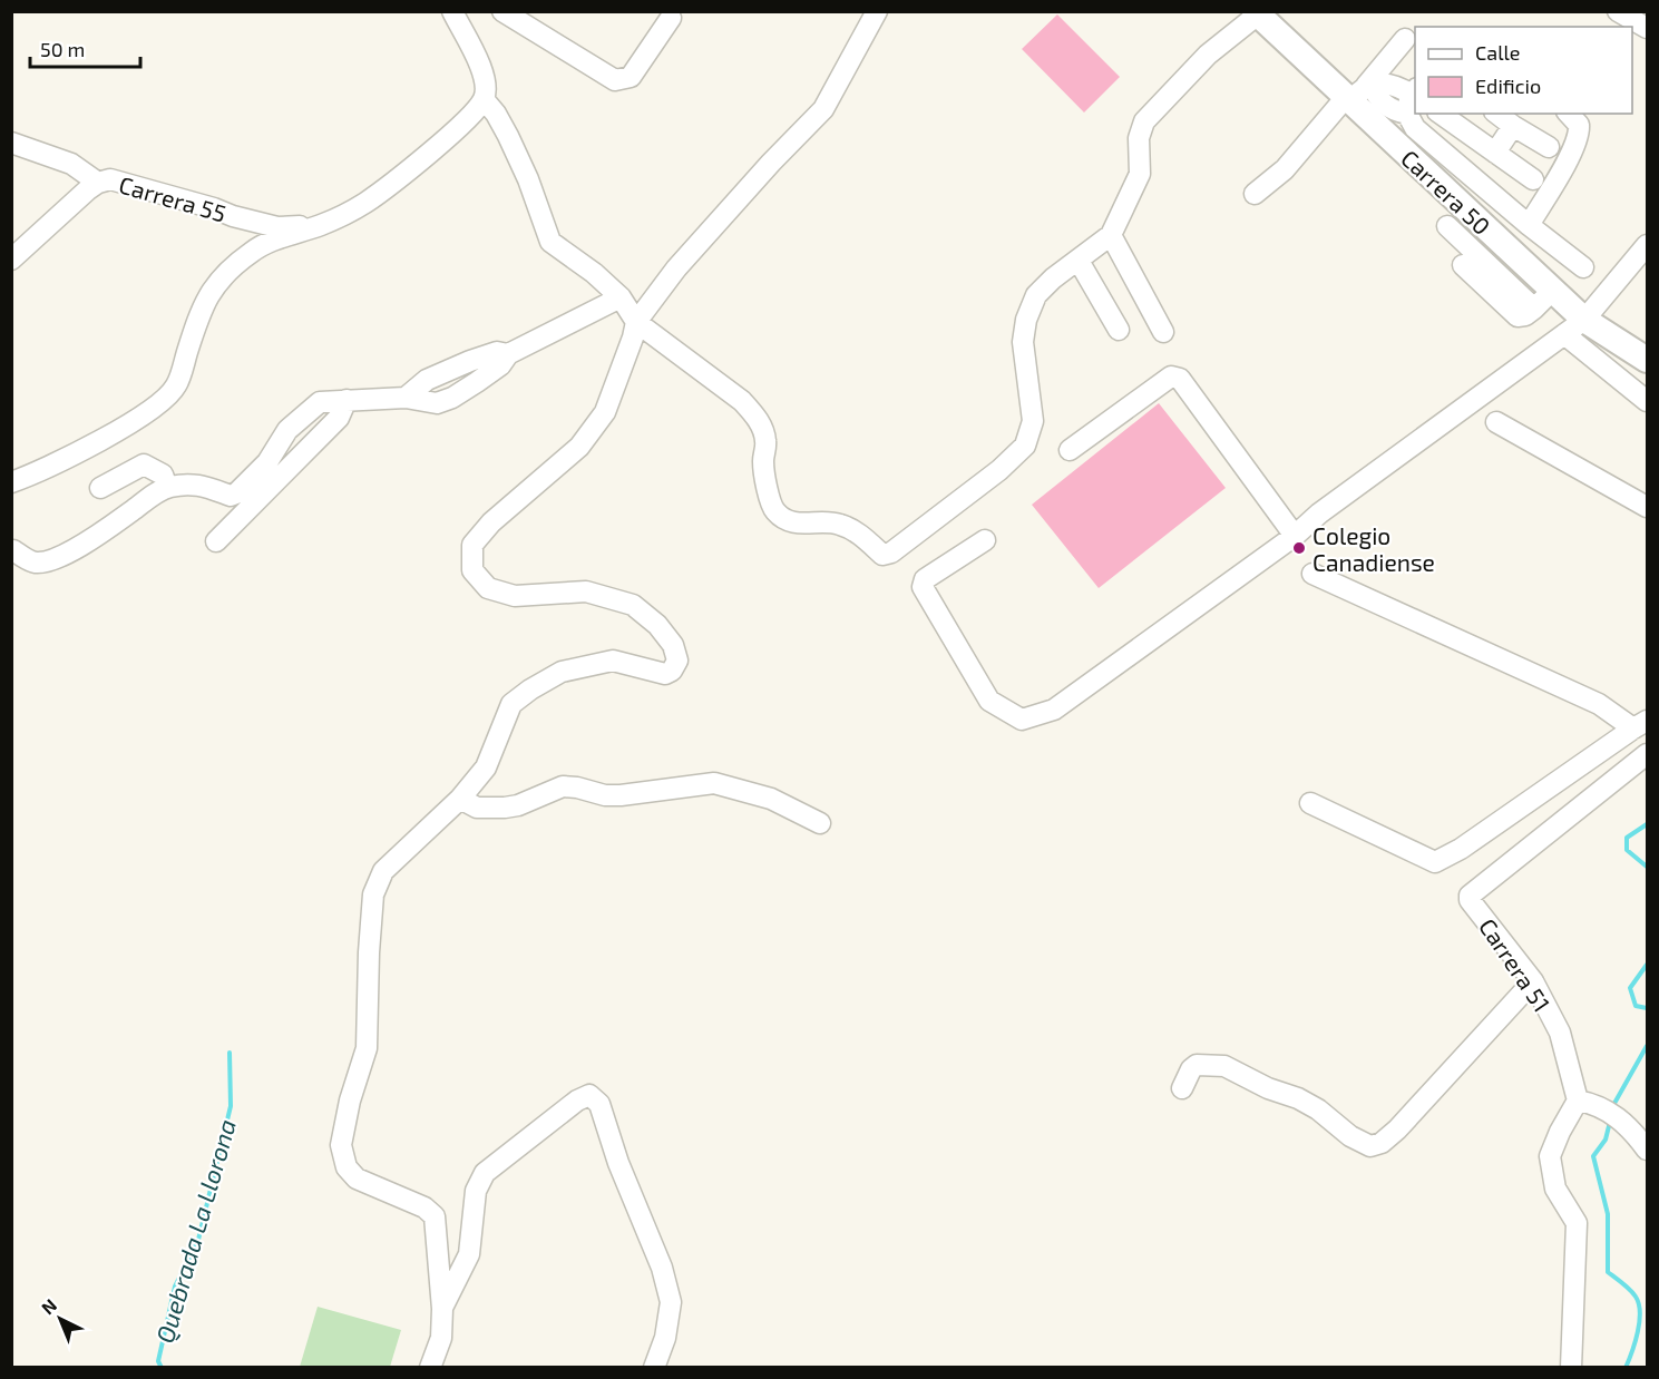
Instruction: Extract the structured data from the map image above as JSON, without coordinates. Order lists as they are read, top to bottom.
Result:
{
  "streets": {
    "main road": ["Carrera 50"],
    "street": ["Carrera 55", "Carrera 51"]
  },
  "water": ["Quebrada La Llorona"],
  "places": ["Colegio Canadiense"],
  "legend": ["Calle", "Edificio"],
  "scale_bar": "50 m",
  "north": "top left"
}
